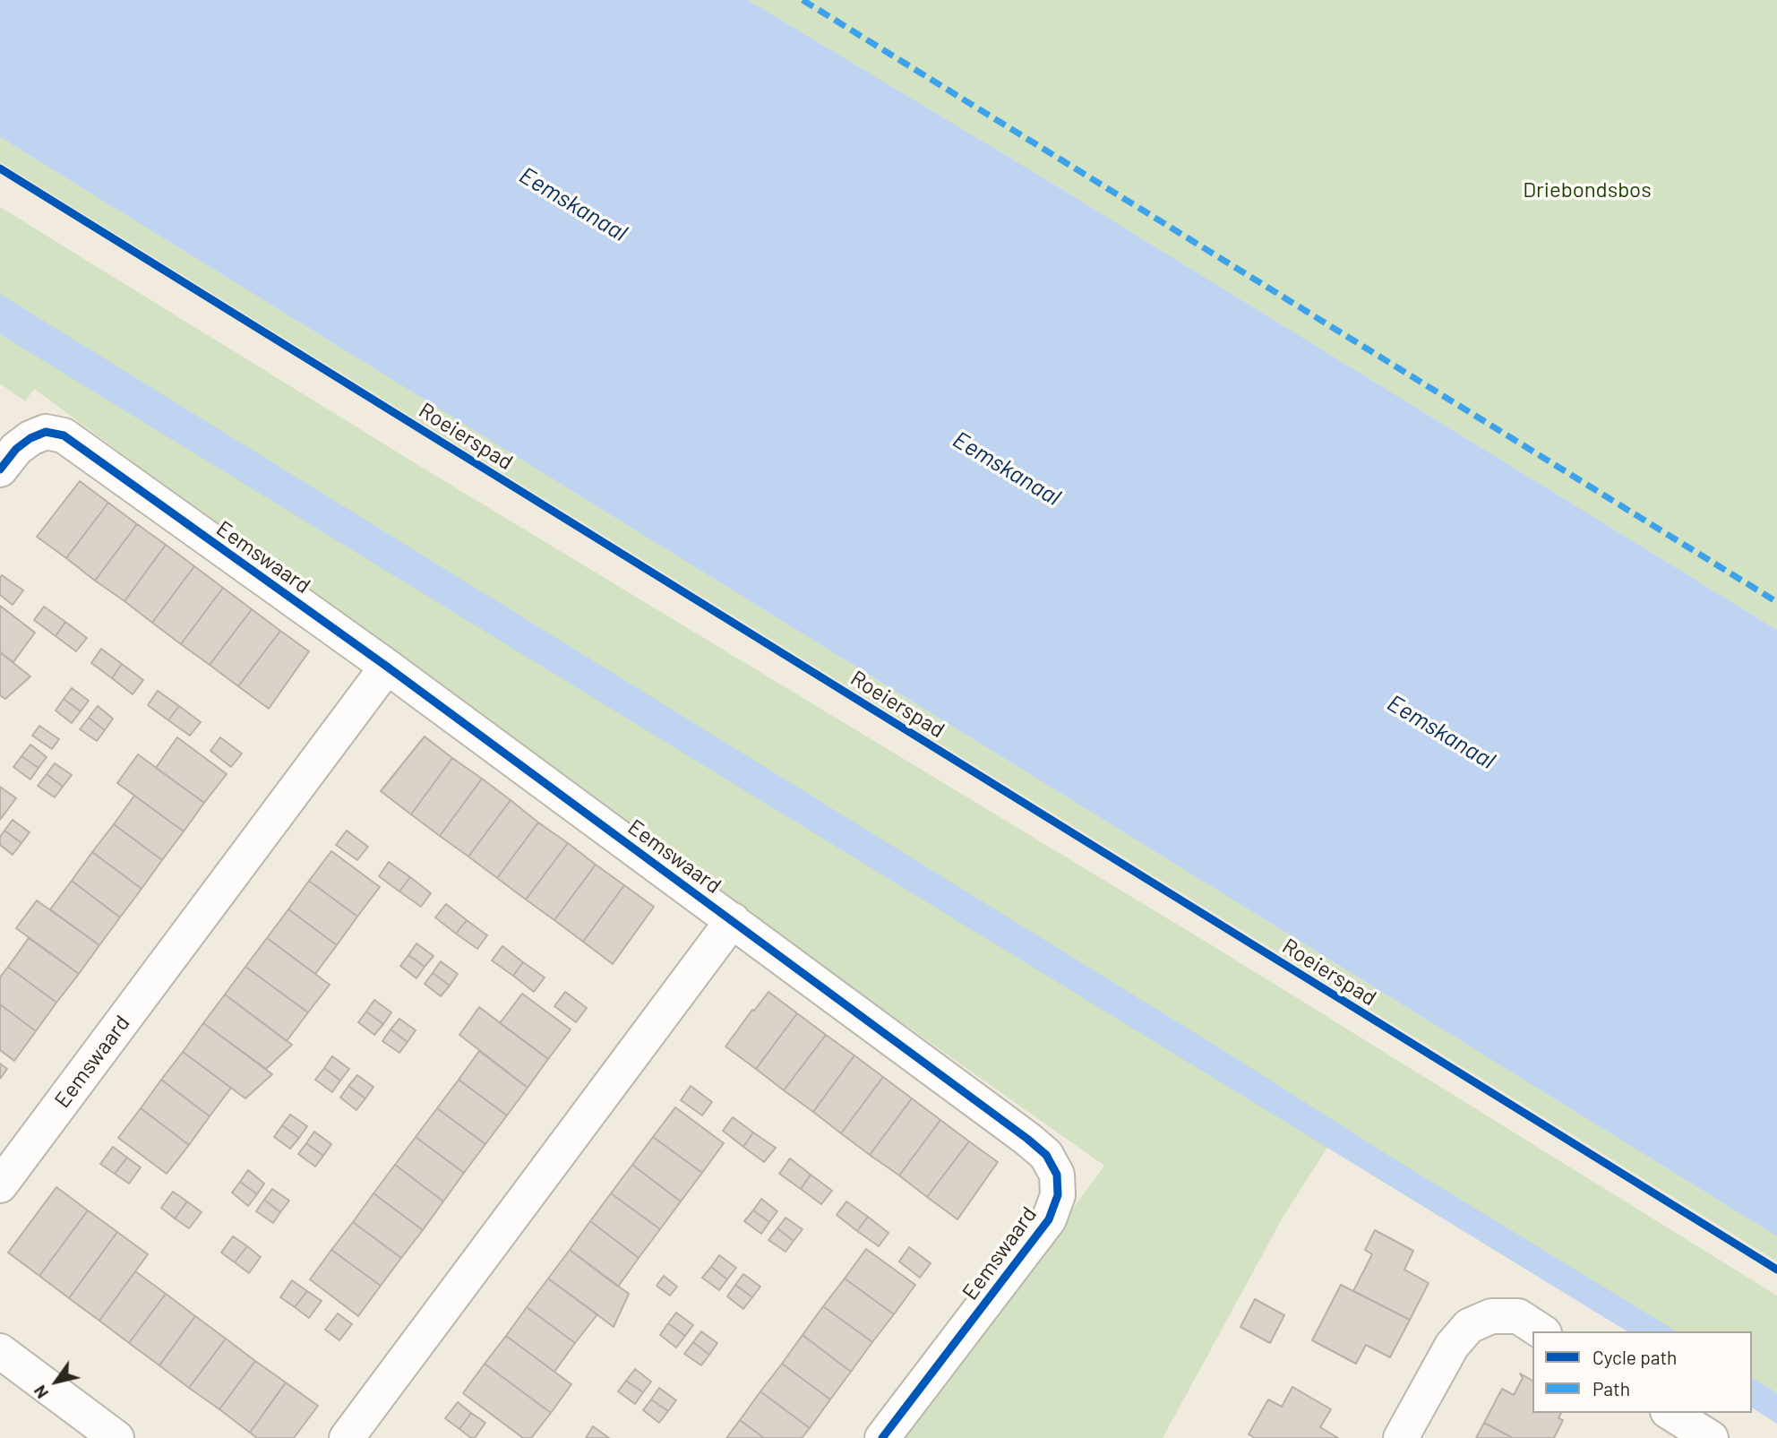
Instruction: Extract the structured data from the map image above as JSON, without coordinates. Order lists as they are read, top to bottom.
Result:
{
  "streets": {
    "street": ["Eemswaard"],
    "cycle path": ["Roeierspad"]
  },
  "water": ["Eemskanaal"],
  "parks": ["Driebondsbos"],
  "legend": ["Cycle path", "Path"],
  "north": "bottom left"
}
